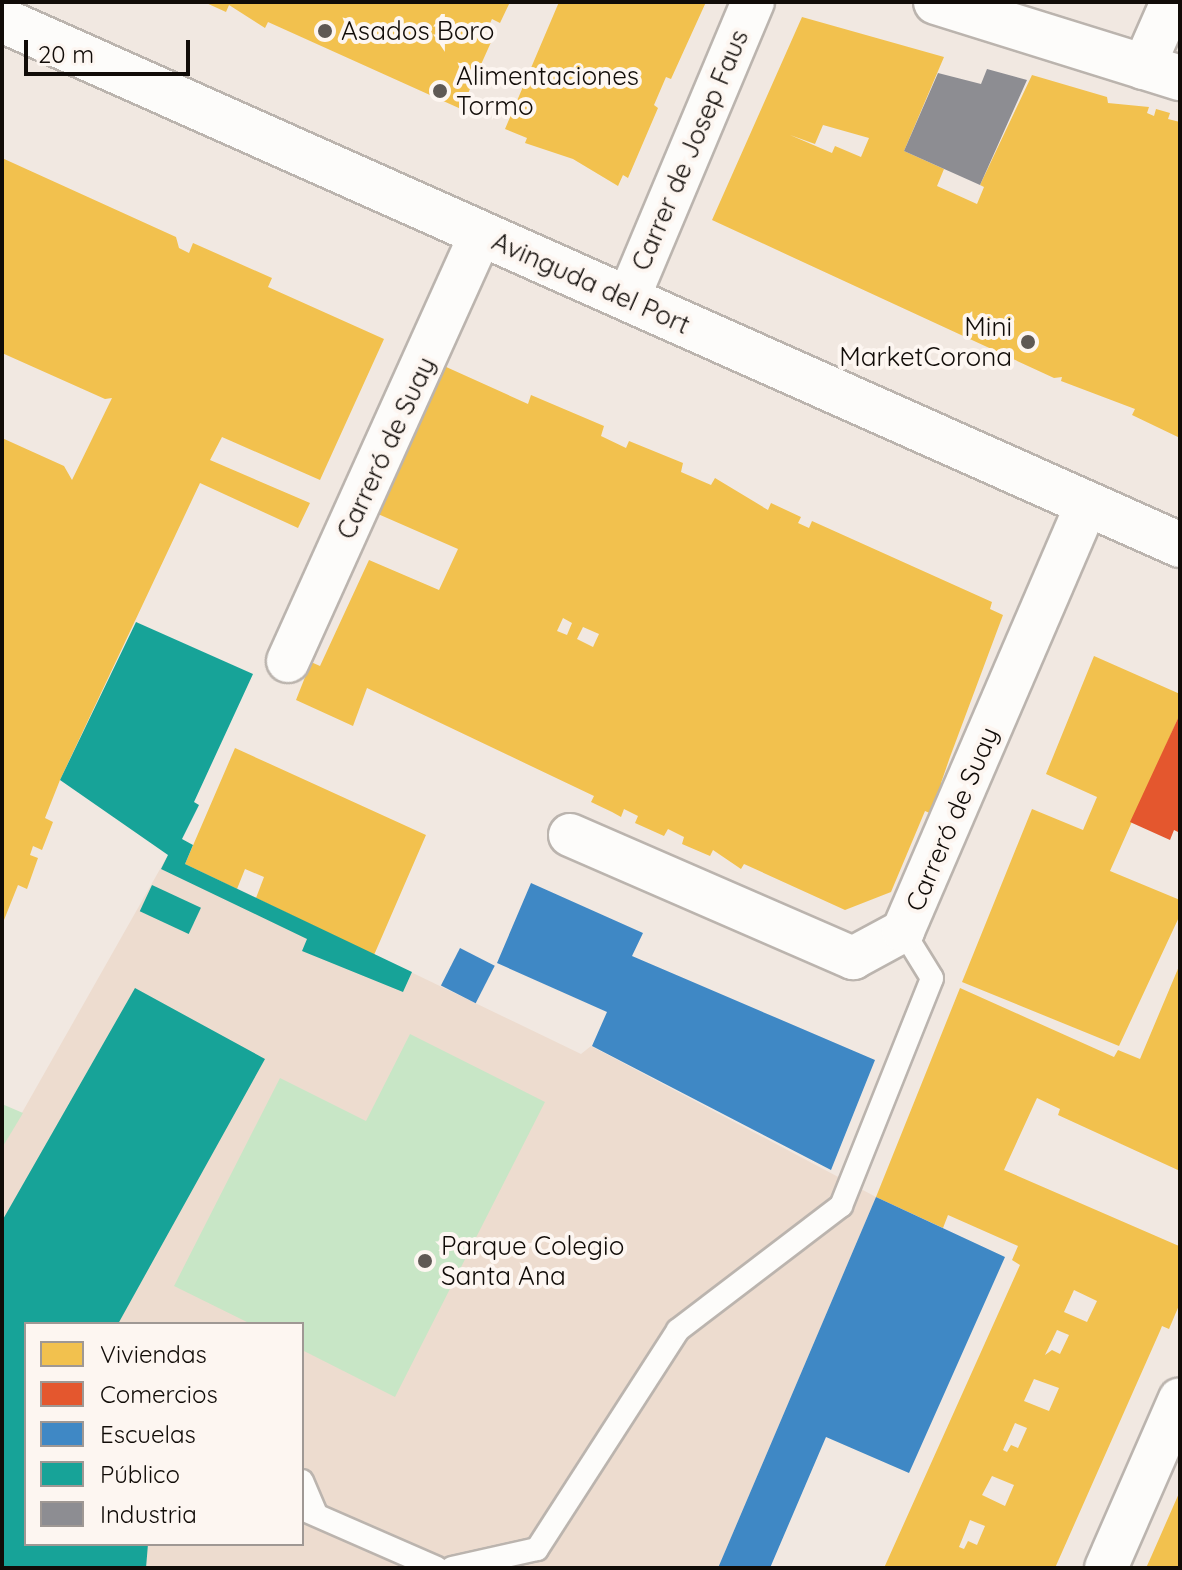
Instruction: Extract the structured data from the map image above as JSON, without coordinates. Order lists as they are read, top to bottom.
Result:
{
  "streets": {
    "main road": ["Avinguda del Port"],
    "street": ["Carrer de Josep Faus", "Carreró de Suay"]
  },
  "crossings": [
    ["Carrer de Josep Faus", "Avinguda del Port"],
    ["Avinguda del Port", "Carreró de Suay"]
  ],
  "places": [
    "Asados Boro",
    "Alimentaciones Tormo",
    "Mini MarketCorona",
    "Parque Colegio Santa Ana"
  ],
  "legend": [
    "Viviendas",
    "Comercios",
    "Escuelas",
    "Público",
    "Industria"
  ],
  "scale_bar": "20 m"
}
